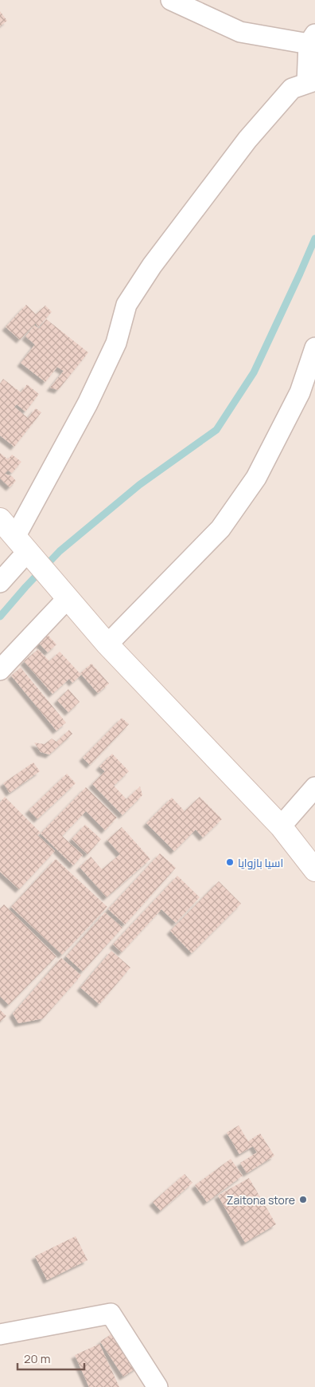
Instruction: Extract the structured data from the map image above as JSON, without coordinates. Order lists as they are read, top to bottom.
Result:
{
  "places": ["اسيا بازوايا", "Zaitona store"],
  "scale_bar": "20 m"
}
